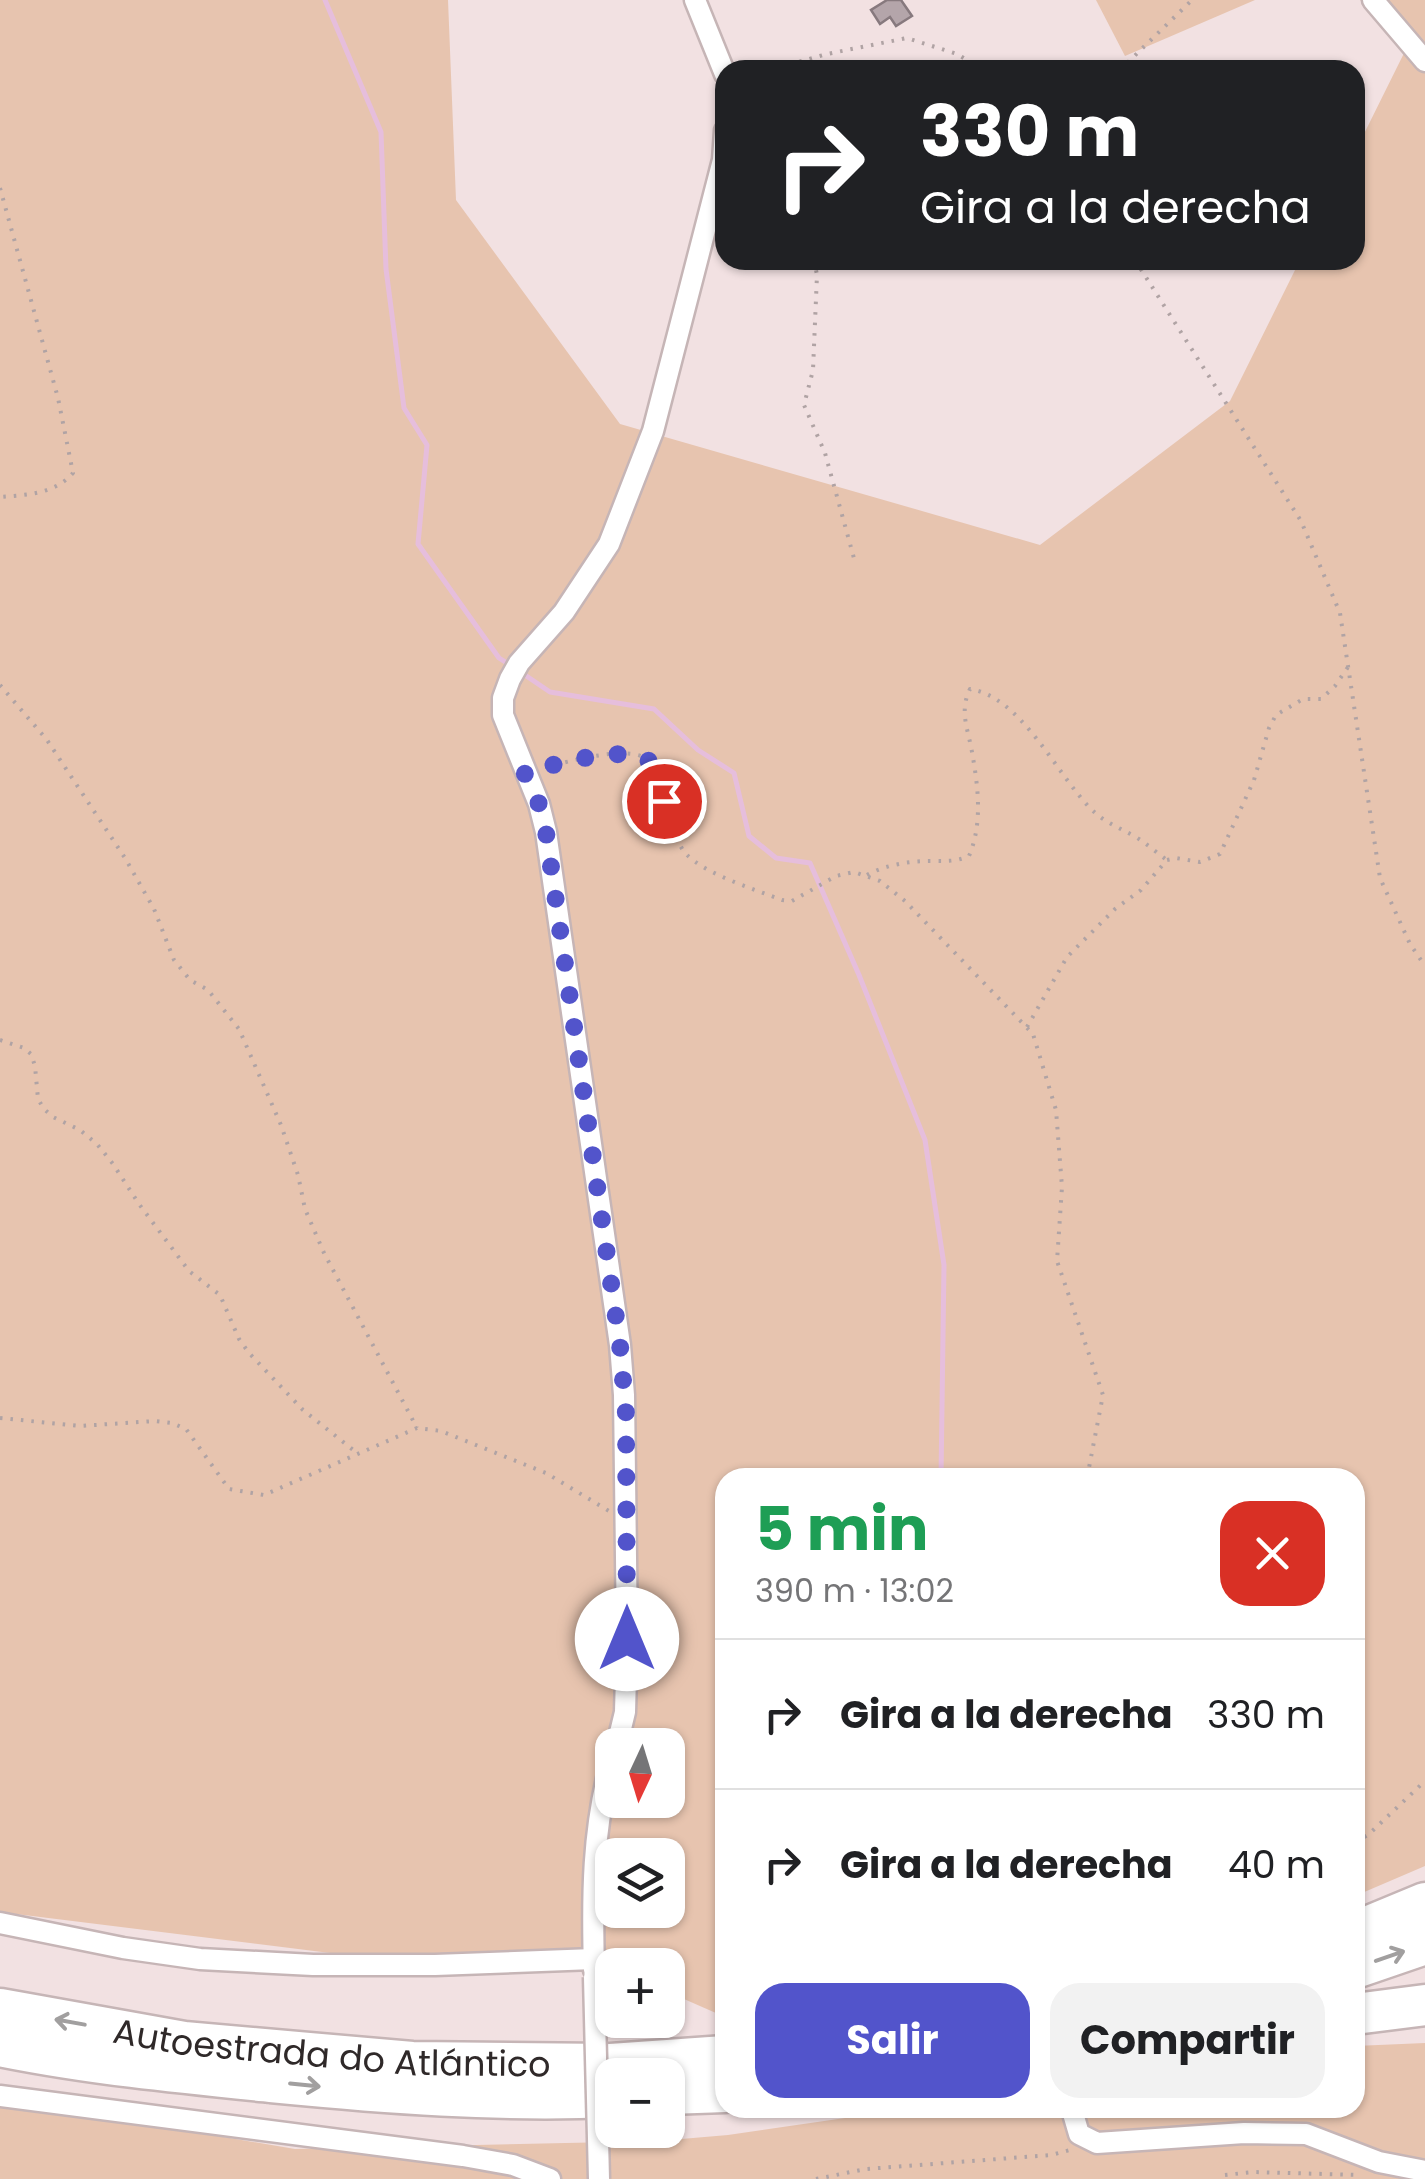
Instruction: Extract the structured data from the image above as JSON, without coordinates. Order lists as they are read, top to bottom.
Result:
{
  "streets": {
    "highway": ["Autoestrada do Atlántico"]
  },
  "north": "bottom",
  "page": {
    "turn": ["330 m", "Gira a la derecha"],
    "heading": ["5 min", "390 m · 13:02"],
    "list": [
      {
        "name": "Gira a la derecha",
        "value": "330 m"
      },
      {
        "name": "Gira a la derecha",
        "value": "40 m"
      }
    ],
    "map_buttons": ["+", "−"],
    "buttons": ["Salir", "Compartir"]
  }
}
